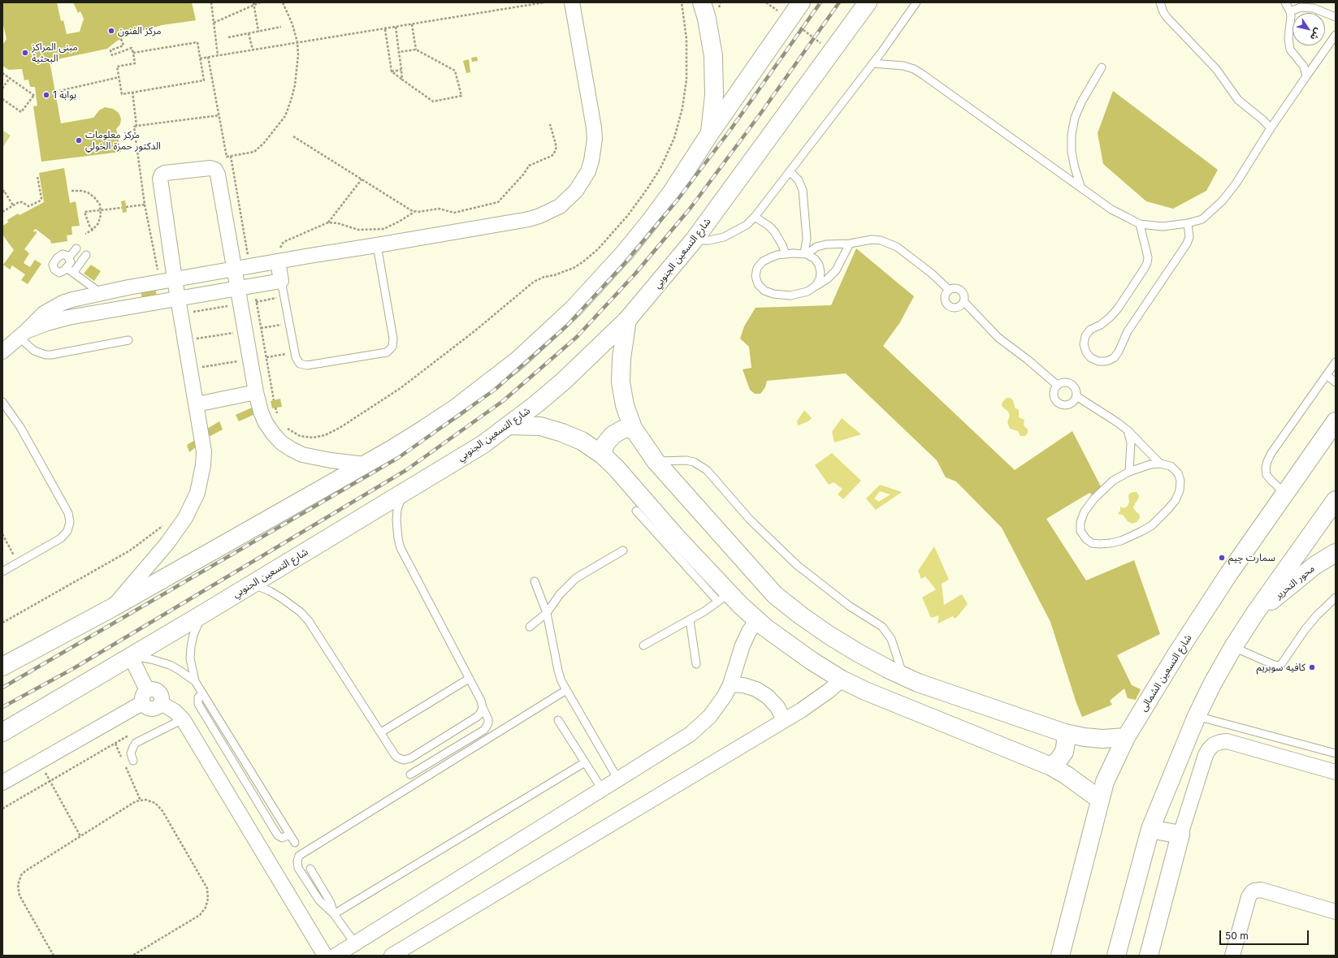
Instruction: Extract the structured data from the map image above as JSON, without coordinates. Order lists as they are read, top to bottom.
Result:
{
  "streets": {
    "main road": ["شارع التسعين الجنوبي", "محور التحرير", "شارع التسعين الشمالى"]
  },
  "places": [
    "مركز الفنون",
    "مبنى المراكز البحثية",
    "بوابة 1",
    "مركز معلومات الدكتور حمزة الخولي",
    "سمارت چيم",
    "كافيه سوبريم"
  ],
  "scale_bar": "50 m",
  "north": "bottom right"
}
